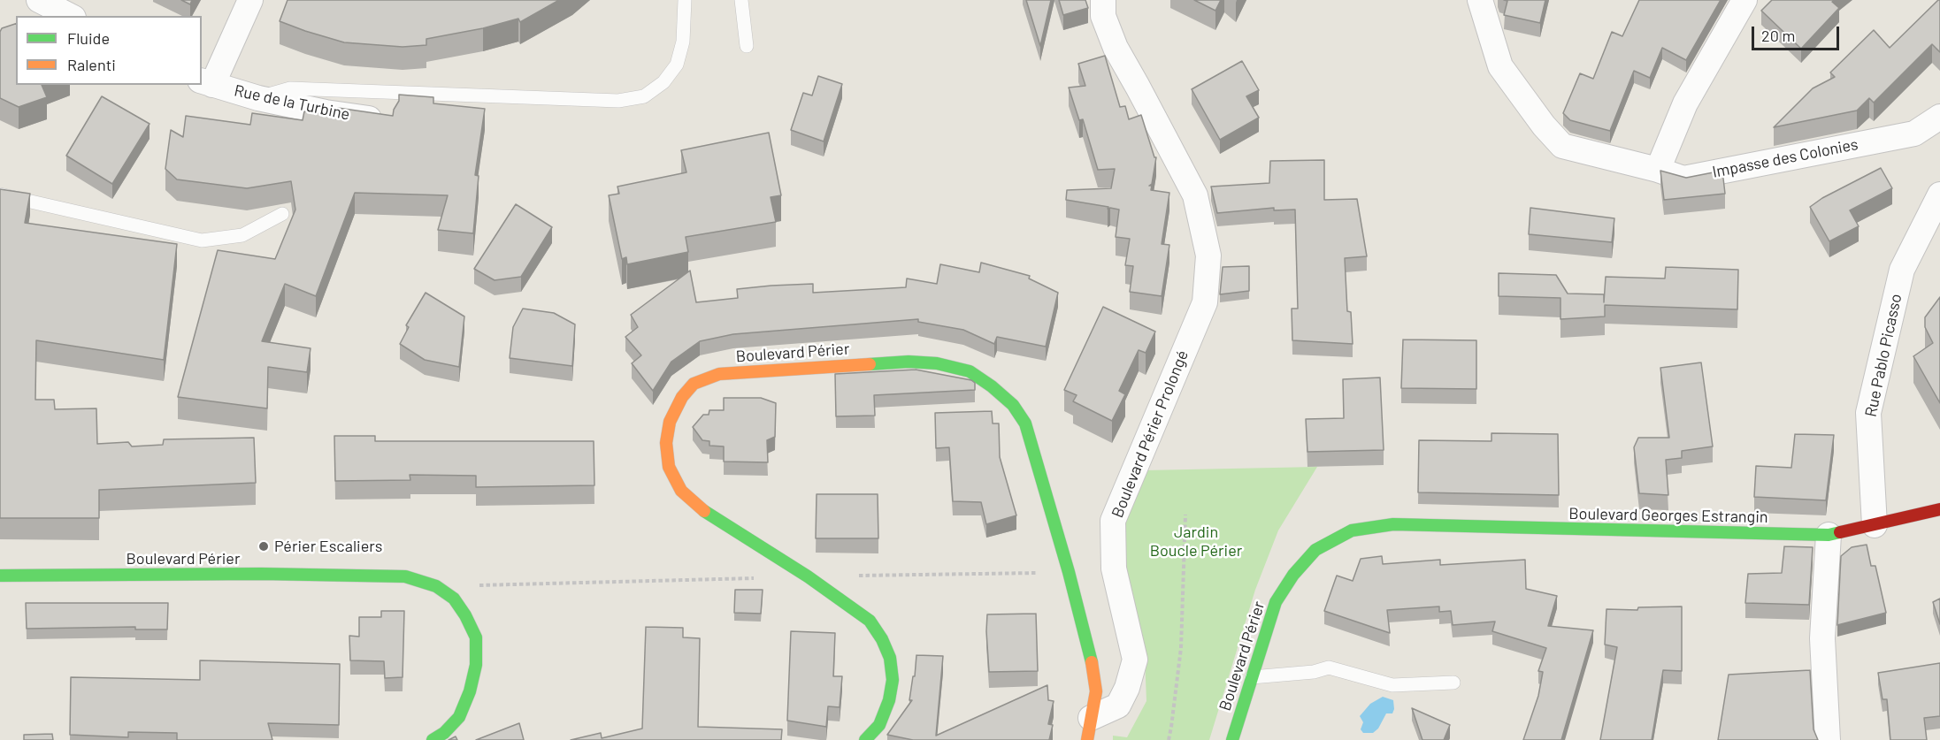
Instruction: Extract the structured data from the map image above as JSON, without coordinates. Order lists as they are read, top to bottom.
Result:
{
  "streets": {
    "street": [
      "Rue de la Turbine",
      "Impasse des Colonies",
      "Boulevard Périer",
      "Rue Pablo Picasso",
      "Boulevard Périer Prolongé",
      "Boulevard Georges Estrangin"
    ]
  },
  "crossings": [
    ["Boulevard Périer", "Boulevard Périer Prolongé"],
    ["Boulevard Périer", "Boulevard Georges Estrangin"],
    ["Rue Pablo Picasso", "Boulevard Georges Estrangin"]
  ],
  "parks": ["Jardin Boucle Périer"],
  "places": ["Périer Escaliers"],
  "legend": ["Fluide", "Ralenti"],
  "scale_bar": "20 m"
}
